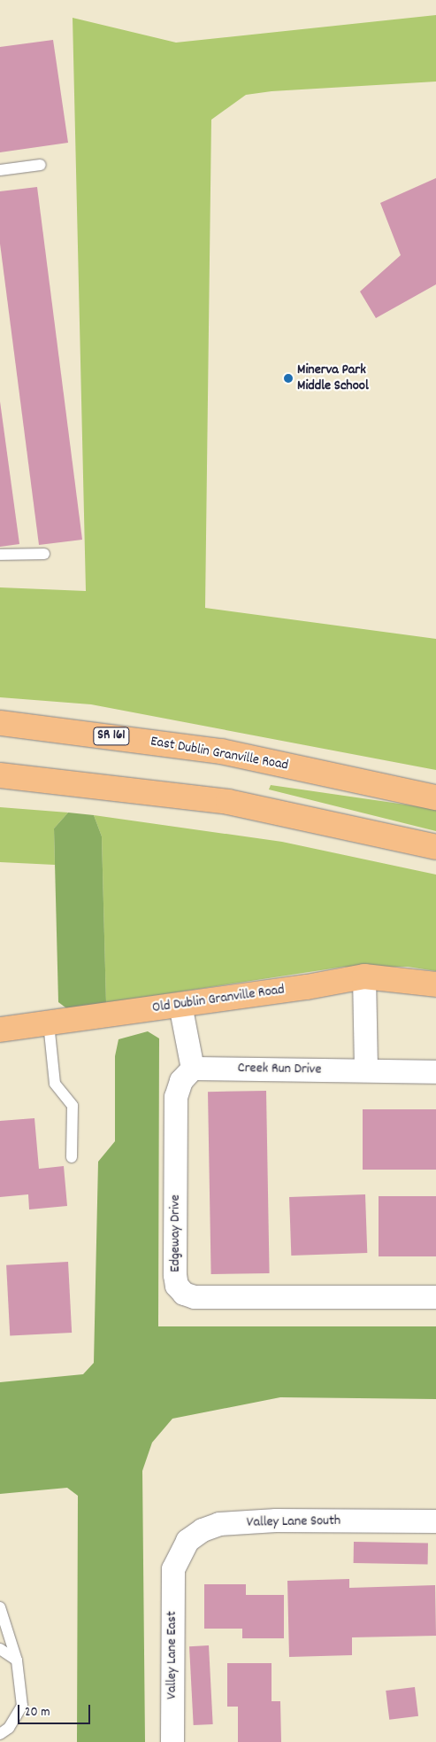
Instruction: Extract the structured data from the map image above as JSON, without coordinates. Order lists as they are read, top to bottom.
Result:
{
  "streets": {
    "main road": ["SR 161", "East Dublin Granville Road", "Old Dublin Granville Road"],
    "street": [
      "Creek Run Drive",
      "Edgeway Drive",
      "Valley Lane South",
      "Valley Lane East"
    ]
  },
  "crossings": [
    ["Creek Run Drive", "Edgeway Drive"],
    ["Valley Lane South", "Valley Lane East"]
  ],
  "places": ["Minerva Park Middle School"],
  "scale_bar": "20 m"
}
